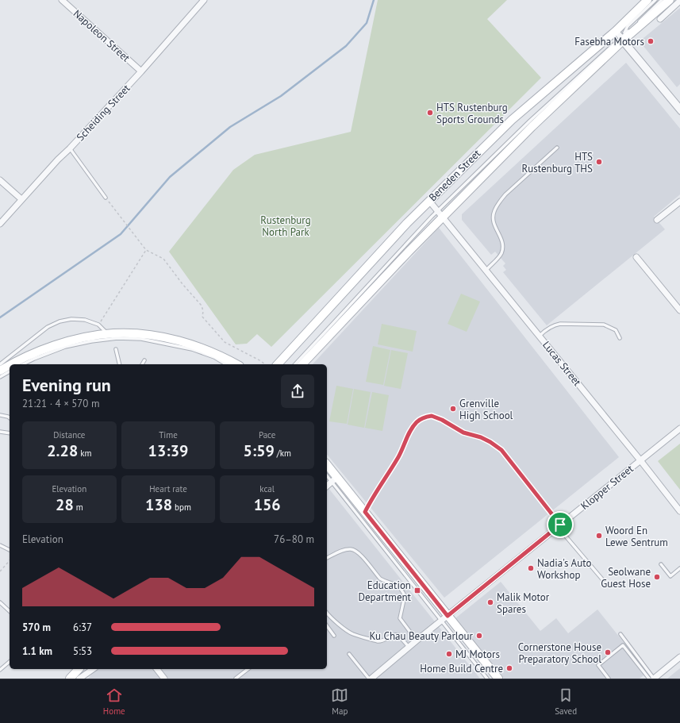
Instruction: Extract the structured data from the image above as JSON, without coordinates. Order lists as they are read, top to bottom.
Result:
{
  "streets": {
    "main road": ["Beneden Street"],
    "street": [
      "Napoleon Street",
      "Scheiding Street",
      "Lucas Street",
      "Klopper Street"
    ]
  },
  "crossings": [
    ["Napoleon Street", "Scheiding Street"],
    ["Beneden Street", "Lucas Street"],
    ["Lucas Street", "Klopper Street"]
  ],
  "parks": ["Rustenburg North Park"],
  "places": {
    "other": [
      "Fasebha Motors",
      "HTS Rustenburg Sports Grounds",
      "HTS Rustenburg THS",
      "Grenville High School",
      "Woord En Lewe Sentrum",
      "Nadia's Auto Workshop",
      "Seolwane Guest Hose",
      "Malik Motor Spares",
      "Ku Chau Beauty Parlour",
      "Cornerstone House Preparatory School",
      "MJ Motors",
      "Home Build Centre"
    ],
    "transit": ["Education Department"]
  },
  "page": {
    "heading": ["Evening run", "21:21 · 4 × 570 m"],
    "stats": [
      ["Distance", "2.28 km"],
      ["Time", "13:39"],
      ["Pace", "5:59 /km"],
      ["Elevation", "28 m"],
      ["Heart rate", "138 bpm"],
      ["kcal", "156"]
    ],
    "chart": ["Elevation", "76–80 m"],
    "list": [
      {
        "name": "570 m",
        "note": "6:37"
      },
      {
        "name": "1.1 km",
        "note": "5:53"
      }
    ],
    "tabs": ["Home", "Map", "Saved"]
  }
}
